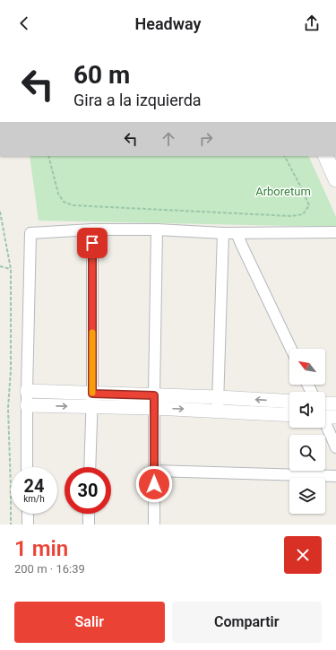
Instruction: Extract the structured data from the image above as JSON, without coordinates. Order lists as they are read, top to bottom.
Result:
{
  "parks": ["Arboretum"],
  "north": "top left",
  "page": {
    "header": "Headway",
    "turn": ["60 m", "Gira a la izquierda"],
    "speed": "24 km/h",
    "limit": "30",
    "heading": ["1 min", "200 m · 16:39"],
    "buttons": ["Salir", "Compartir"]
  }
}
